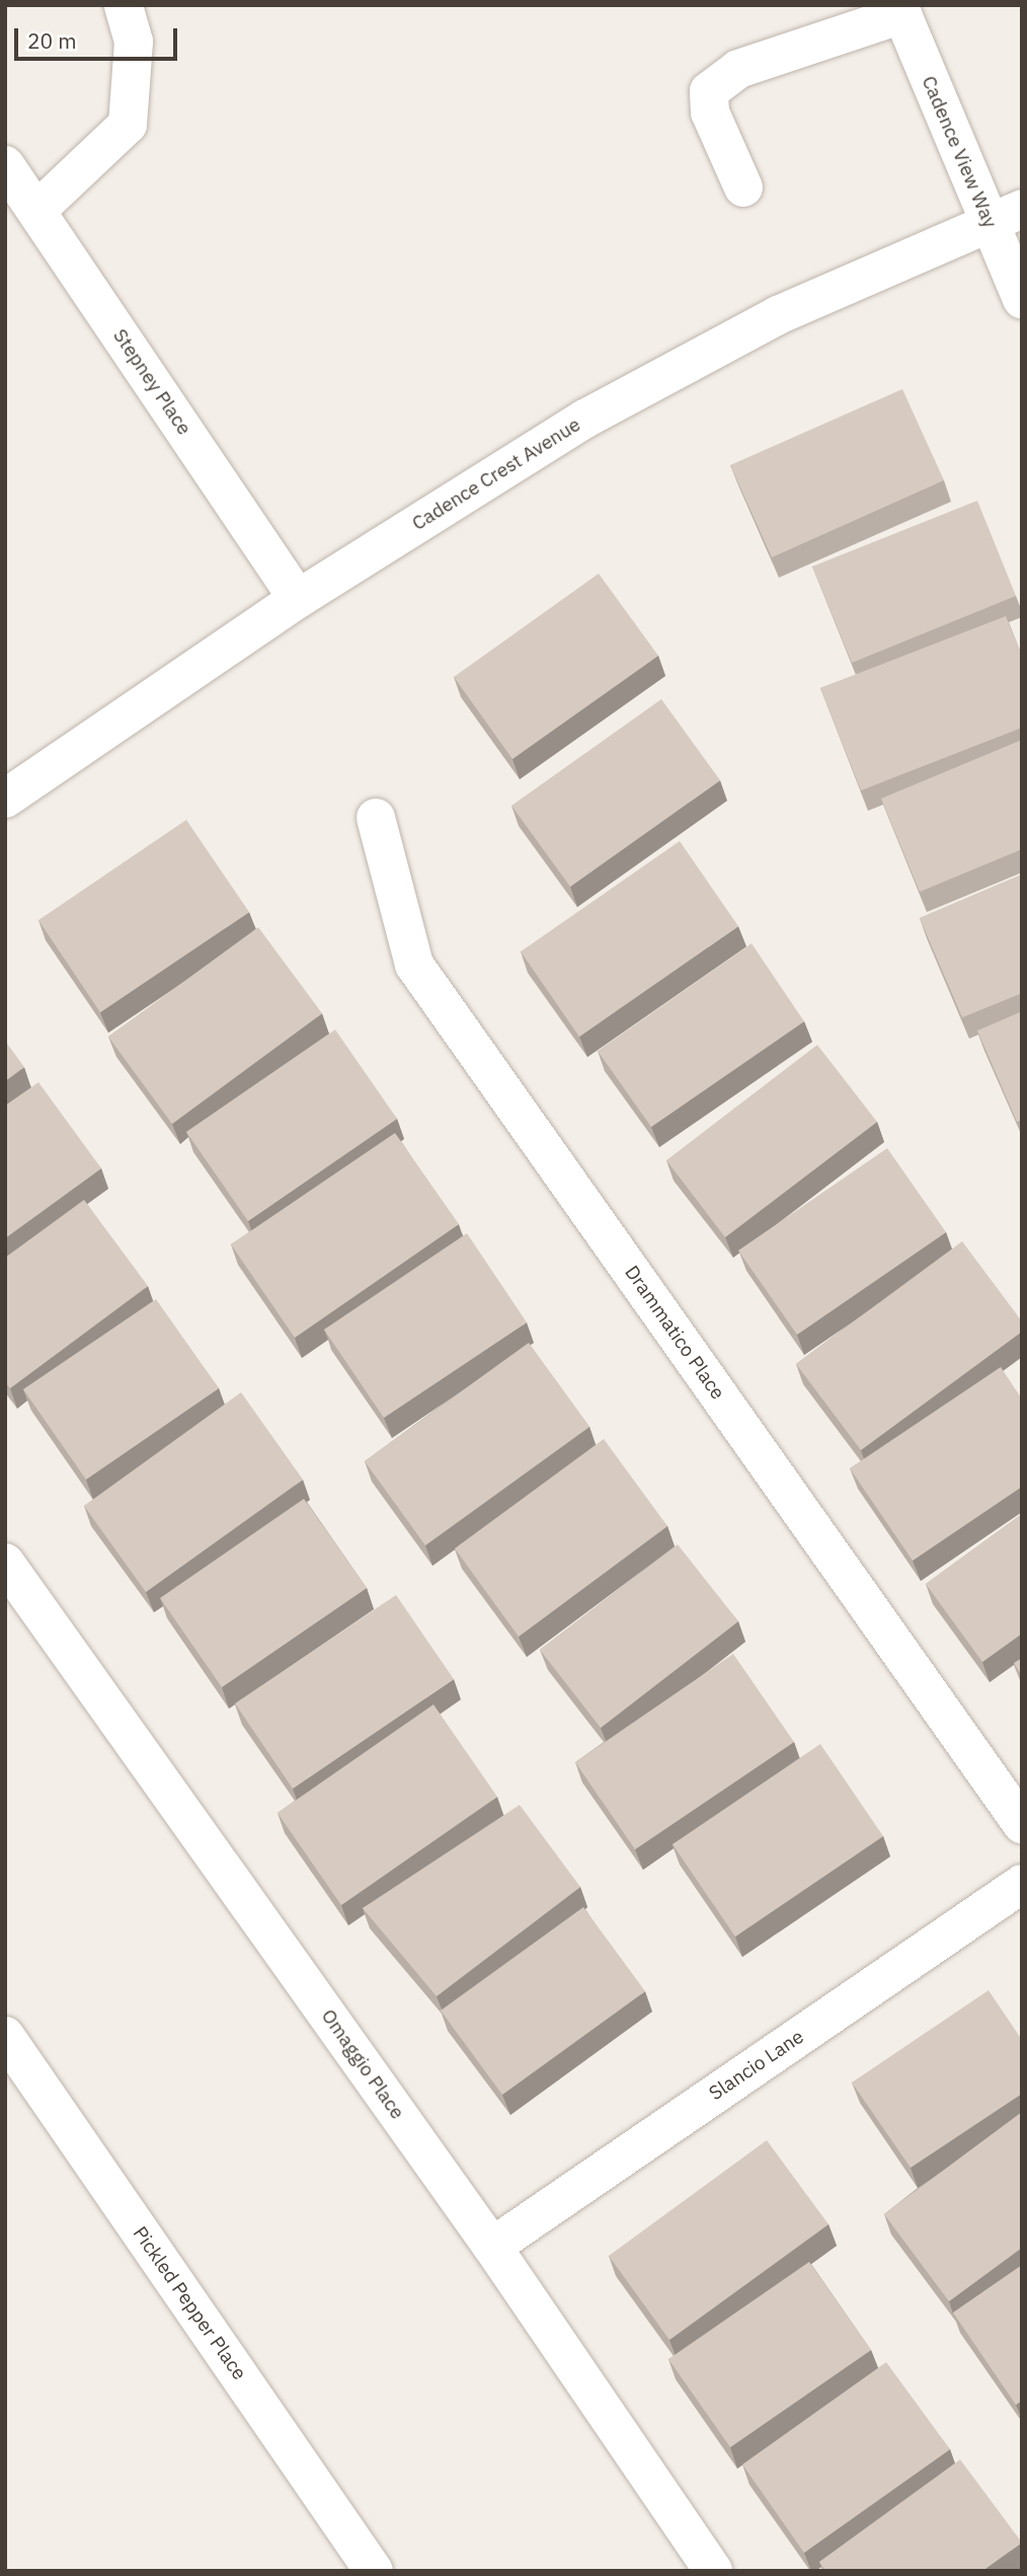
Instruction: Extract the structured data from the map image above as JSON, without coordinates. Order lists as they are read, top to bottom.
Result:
{
  "streets": {
    "street": [
      "Cadence View Way",
      "Stepney Place",
      "Cadence Crest Avenue",
      "Drammatico Place",
      "Omaggio Place",
      "Slancio Lane",
      "Pickled Pepper Place"
    ]
  },
  "crossings": [
    ["Cadence View Way", "Cadence Crest Avenue"],
    ["Stepney Place", "Cadence Crest Avenue"],
    ["Omaggio Place", "Slancio Lane"]
  ],
  "scale_bar": "20 m"
}
